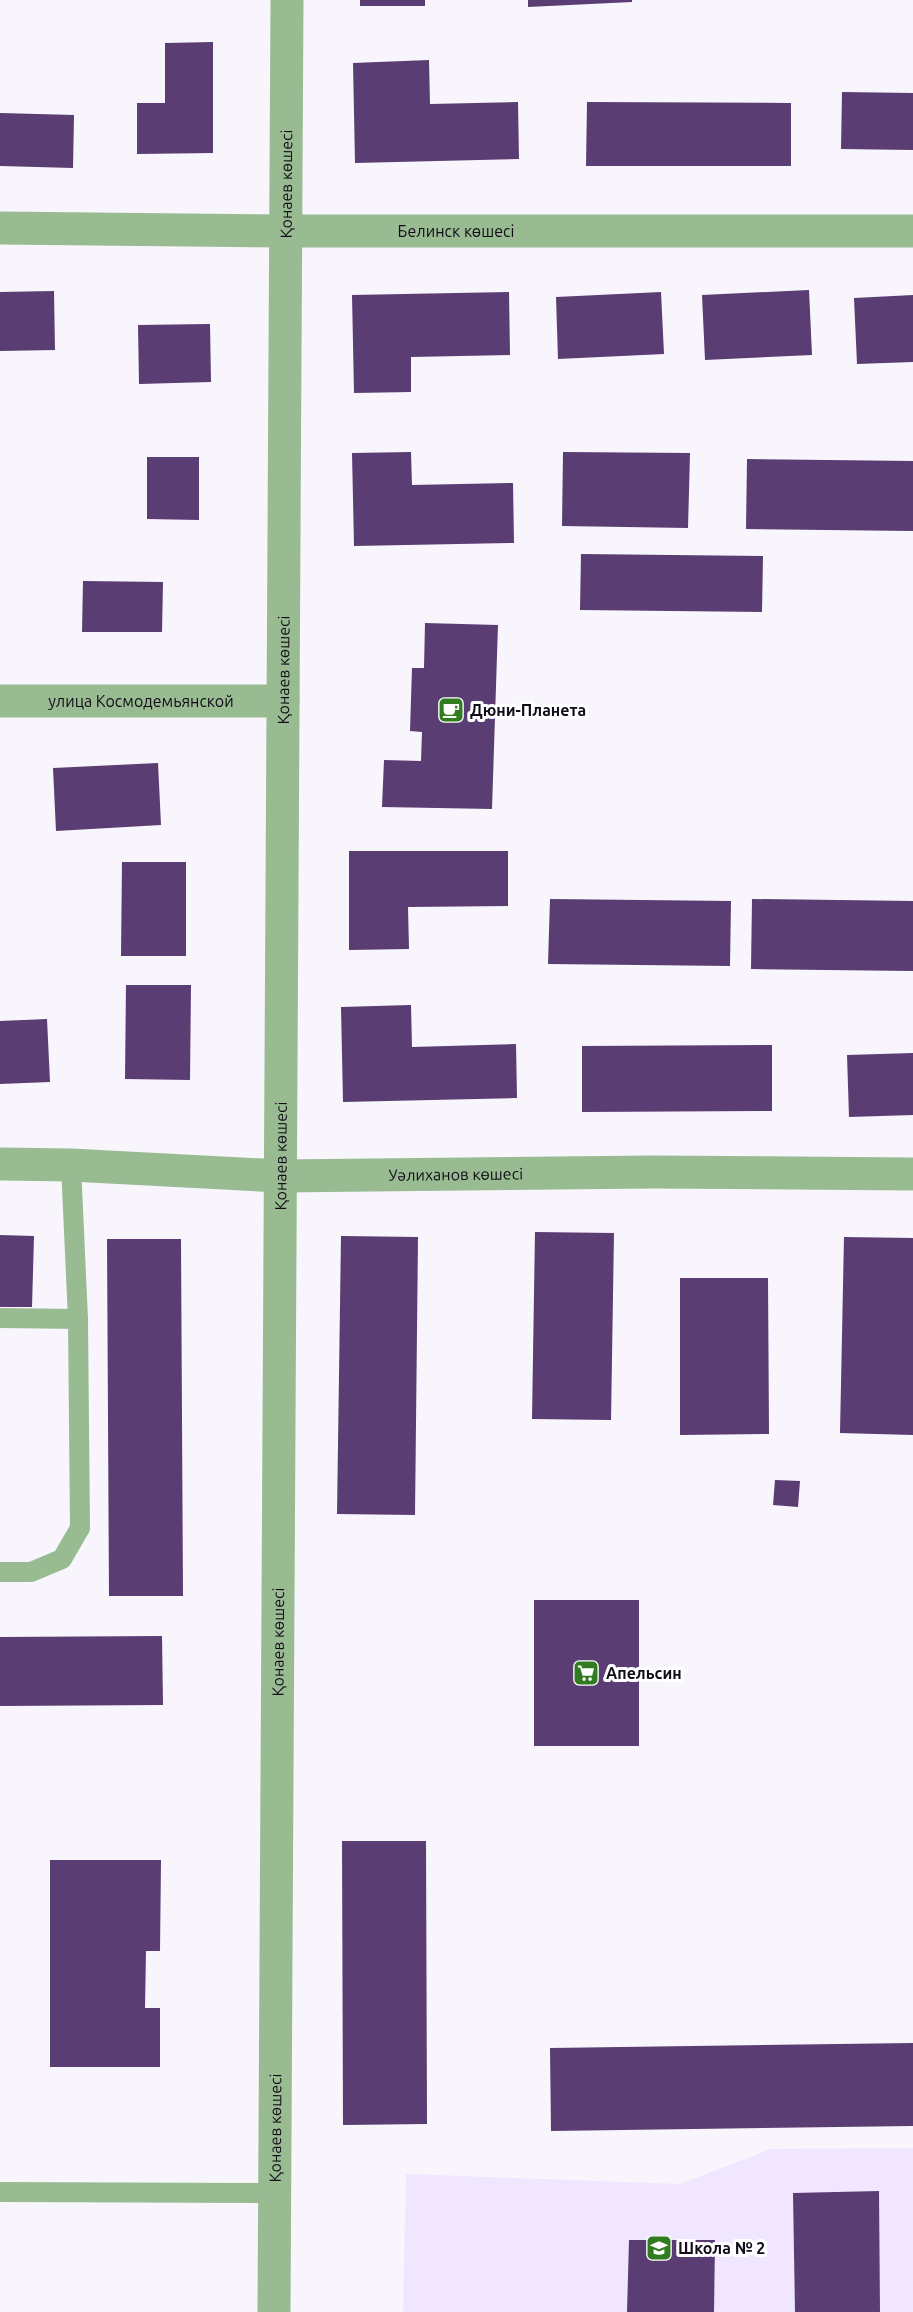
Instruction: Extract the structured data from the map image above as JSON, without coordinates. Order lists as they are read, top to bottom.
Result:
{
  "streets": {
    "street": [
      "Қонаев көшесі",
      "Белинск көшесі",
      "улица Космодемьянской",
      "Уәлиханов көшесі"
    ]
  },
  "crossings": [
    ["Қонаев көшесі", "Белинск көшесі"],
    ["Қонаев көшесі", "улица Космодемьянской"],
    ["Қонаев көшесі", "Уәлиханов көшесі"]
  ],
  "places": {
    "cafe": ["Дюни-Планета"],
    "supermarket": ["Апельсин"],
    "school or university": ["Школа № 2"]
  }
}
